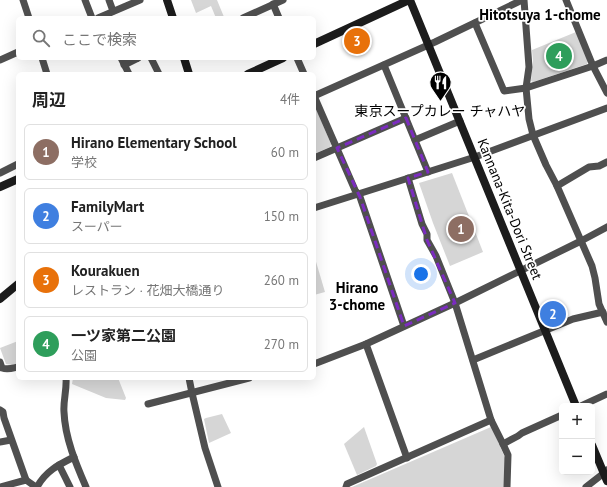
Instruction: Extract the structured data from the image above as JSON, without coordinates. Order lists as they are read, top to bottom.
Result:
{
  "streets": {
    "street": ["Kannana-Kita-Dori Street"]
  },
  "districts": ["Hitotsuya 1-chome", "Hirano 3-chome"],
  "places": {
    "restaurant": ["東京スープカレー チャハヤ"]
  },
  "page": {
    "search": "ここで検索",
    "pins": [
      "3",
      "4",
      "1",
      "2"
    ],
    "heading": ["周辺", "4件"],
    "list": [
      {
        "mark": "1",
        "name": "Hirano Elementary School",
        "note": "学校",
        "value": "60 m"
      },
      {
        "mark": "2",
        "name": "FamilyMart",
        "note": "スーパー",
        "value": "150 m"
      },
      {
        "mark": "3",
        "name": "Kourakuen",
        "note": "レストラン · 花畑大橋通り",
        "value": "260 m"
      },
      {
        "mark": "4",
        "name": "一ツ家第二公園",
        "note": "公園",
        "value": "270 m"
      }
    ],
    "map_buttons": ["+", "−"]
  }
}
